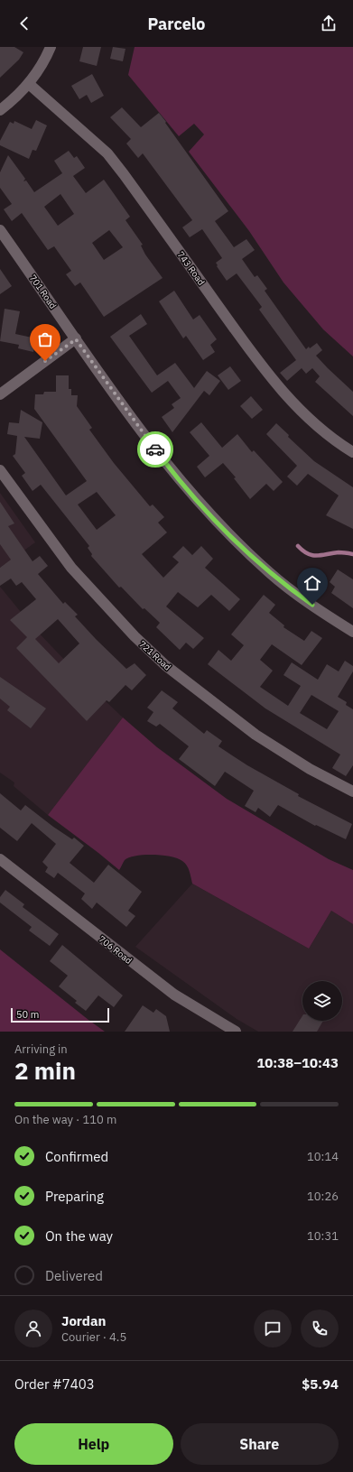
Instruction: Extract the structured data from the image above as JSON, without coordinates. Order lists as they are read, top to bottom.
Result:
{
  "streets": {
    "street": [
      "743 Road",
      "701 Road",
      "721 Road",
      "706 Road"
    ]
  },
  "scale_bar": "50 m",
  "page": {
    "header": "Parcelo",
    "scale": "50 m",
    "heading": ["2 min", "Arriving in", "10:38–10:43"],
    "panel": [
      "Jordan",
      "Courier · 4.5",
      "Order #7403",
      "$5.94"
    ],
    "bar": "On the way · 110 m",
    "list": [
      ["Confirmed", "10:14"],
      ["Preparing", "10:26"],
      ["On the way", "10:31"],
      "Delivered"
    ],
    "buttons": ["Help", "Share"]
  }
}
